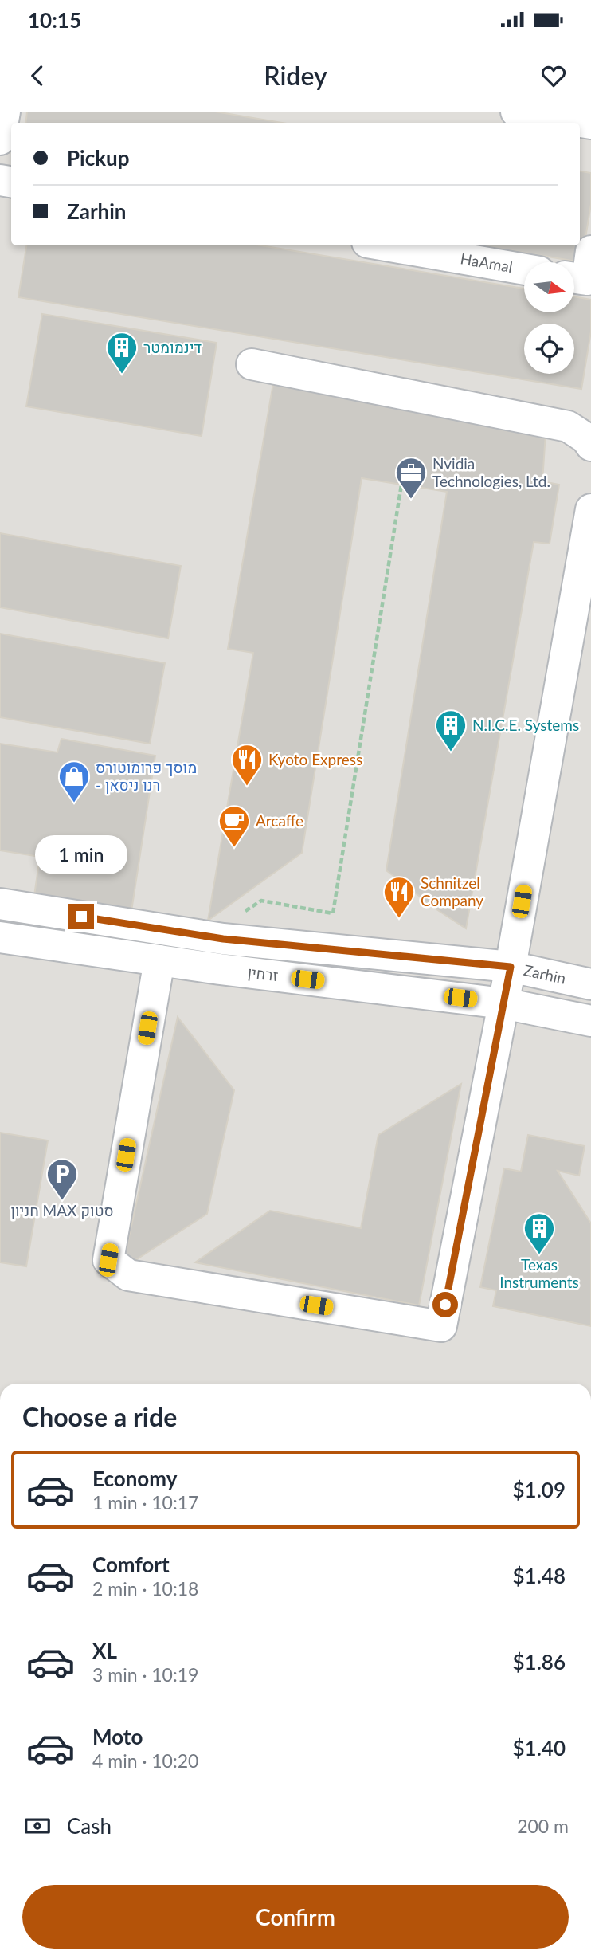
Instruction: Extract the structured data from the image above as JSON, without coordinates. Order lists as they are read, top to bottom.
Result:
{
  "streets": {
    "street": ["HaAmal", "זרחין", "Zarhin"]
  },
  "places": {
    "building": ["דינמומטר", "N.I.C.E. Systems", "Texas Instruments"],
    "office": ["Nvidia Technologies, Ltd."],
    "restaurant": ["Kyoto Express", "Schnitzel Company"],
    "shop": ["מוסך פרומוטורס - רנו ניסאן"],
    "cafe": ["Arcaffe"],
    "parking": ["חניון MAX סטוק"]
  },
  "north": "right",
  "page": {
    "status": "10:15",
    "header": "Ridey",
    "banner": ["Pickup", "Zarhin"],
    "bubble": "1 min",
    "heading": "Choose a ride",
    "list": [
      {
        "name": "Economy",
        "note": "1 min · 10:17",
        "value": "$1.09"
      },
      {
        "name": "Comfort",
        "note": "2 min · 10:18",
        "value": "$1.48"
      },
      {
        "name": "XL",
        "note": "3 min · 10:19",
        "value": "$1.86"
      },
      {
        "name": "Moto",
        "note": "4 min · 10:20",
        "value": "$1.40"
      }
    ],
    "pay": ["Cash", "200 m"],
    "buttons": "Confirm"
  }
}
